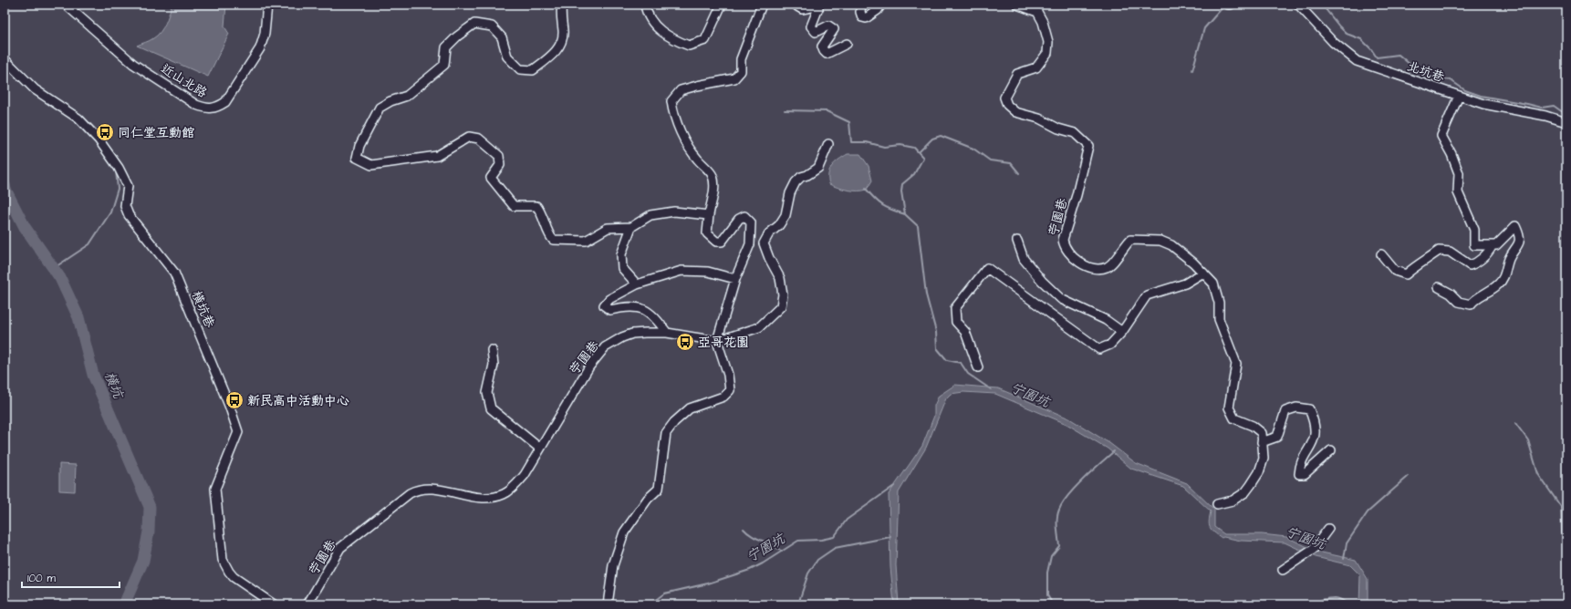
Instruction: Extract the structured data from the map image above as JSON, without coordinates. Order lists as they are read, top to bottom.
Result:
{
  "streets": {
    "street": [
      "北坑巷",
      "近山北路",
      "苧園巷",
      "橫坑巷"
    ]
  },
  "water": ["橫坑", "宁園坑"],
  "places": {
    "bus stop": ["同仁堂互動館", "亞哥花園", "新民高中活動中心"]
  },
  "scale_bar": "100 m"
}
